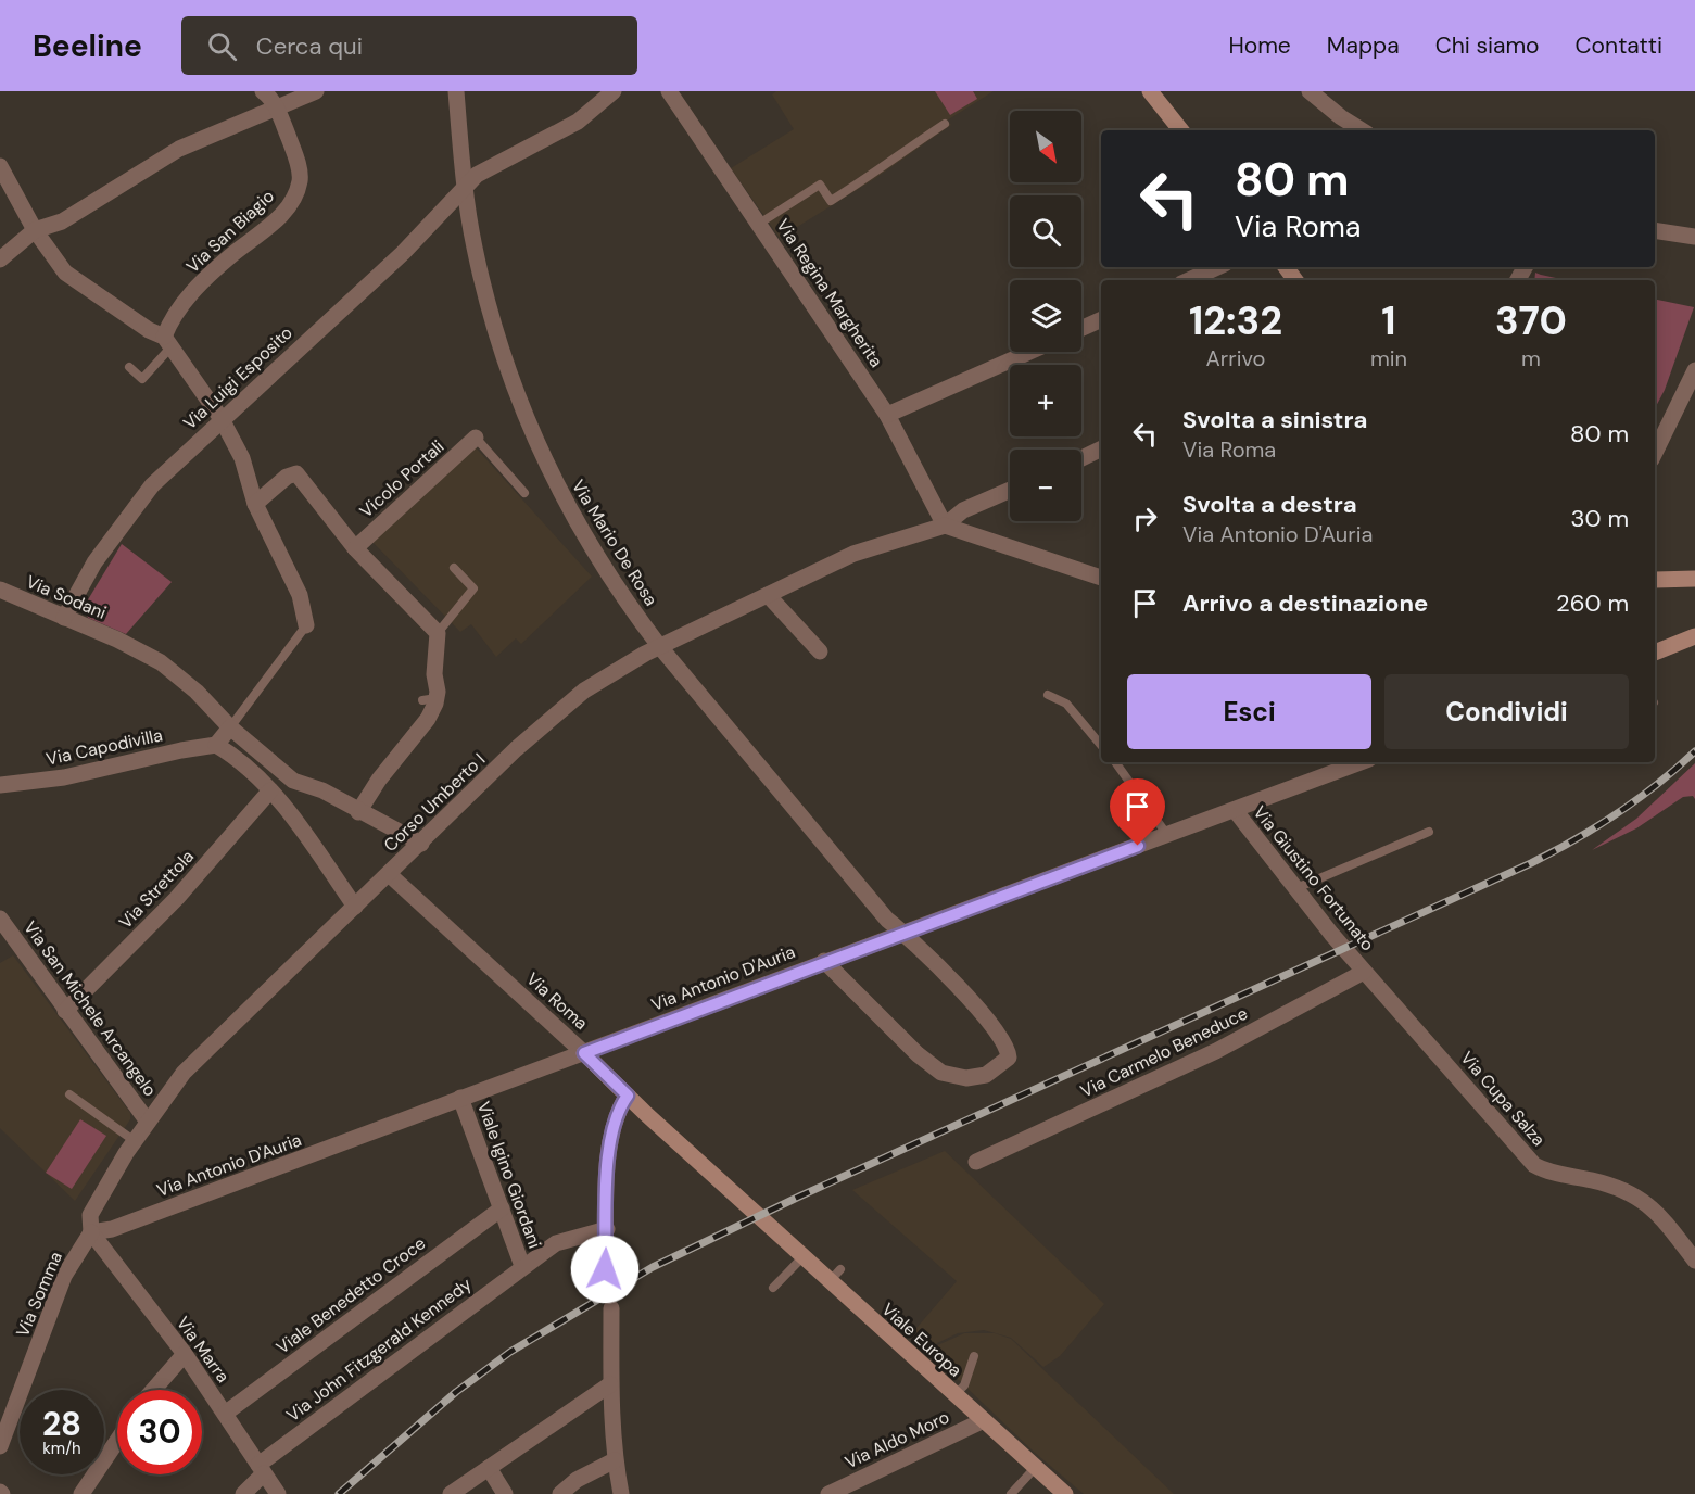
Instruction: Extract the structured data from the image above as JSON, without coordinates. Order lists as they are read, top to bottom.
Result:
{
  "streets": {
    "street": [
      "Via San Biagio",
      "Via Regina Margherita",
      "Via Luigi Esposito",
      "Vicolo Portali",
      "Via Mario De Rosa",
      "Via Sodani",
      "Via Capodivilla",
      "Corso Umberto I",
      "Via Giustino Fortunato",
      "Via Strettola",
      "Via Antonio D'Auria",
      "Via Roma",
      "Via San Michele Arcangelo",
      "Via Carmelo Beneduce",
      "Via Cupa Salza",
      "Viale Igino Giordani",
      "Via Somma",
      "Viale Benedetto Croce",
      "Viale Europa",
      "Via Marra",
      "Via John Fitzgerald Kennedy",
      "Via Aldo Moro"
    ]
  },
  "crossings": [
    ["Via Regina Margherita", "Corso Umberto I"],
    ["Via Luigi Esposito", "Via Mario De Rosa"],
    ["Via Luigi Esposito", "Via Sodani"],
    ["Via Mario De Rosa", "Corso Umberto I"],
    ["Via Mario De Rosa", "Via Antonio D'Auria"],
    ["Corso Umberto I", "Via Antonio D'Auria"],
    ["Corso Umberto I", "Via Roma"],
    ["Corso Umberto I", "Via San Michele Arcangelo"],
    ["Corso Umberto I", "Via Somma"],
    ["Corso Umberto I", "Via Marra"],
    ["Via Giustino Fortunato", "Via Antonio D'Auria"],
    ["Via Giustino Fortunato", "Via Carmelo Beneduce"],
    ["Via Giustino Fortunato", "Via Cupa Salza"],
    ["Via Strettola", "Via San Michele Arcangelo"],
    ["Via Antonio D'Auria", "Via Roma"],
    ["Via Antonio D'Auria", "Viale Igino Giordani"],
    ["Via Antonio D'Auria", "Via Somma"],
    ["Via Antonio D'Auria", "Via Marra"],
    ["Via Roma", "Viale Europa"],
    ["Via Carmelo Beneduce", "Via Cupa Salza"],
    ["Viale Igino Giordani", "Viale Benedetto Croce"],
    ["Viale Igino Giordani", "Via John Fitzgerald Kennedy"],
    ["Via Somma", "Via Marra"],
    ["Viale Benedetto Croce", "Via Marra"],
    ["Viale Europa", "Via Aldo Moro"],
    ["Via Marra", "Via John Fitzgerald Kennedy"]
  ],
  "north": "bottom right",
  "page": {
    "header": "Beeline",
    "search": "Cerca qui",
    "nav": [
      "Home",
      "Mappa",
      "Chi siamo",
      "Contatti"
    ],
    "map_buttons": ["+", "−"],
    "turn": ["80 m", "Via Roma"],
    "eta": [
      "12:32",
      "Arrivo",
      "1",
      "min",
      "370",
      "m"
    ],
    "list": [
      {
        "name": "Svolta a sinistra",
        "note": "Via Roma",
        "value": "80 m"
      },
      {
        "name": "Svolta a destra",
        "note": "Via Antonio D'Auria",
        "value": "30 m"
      },
      {
        "name": "Arrivo a destinazione",
        "value": "260 m"
      }
    ],
    "buttons": ["Esci", "Condividi"],
    "speed": "28 km/h",
    "limit": "30"
  }
}
